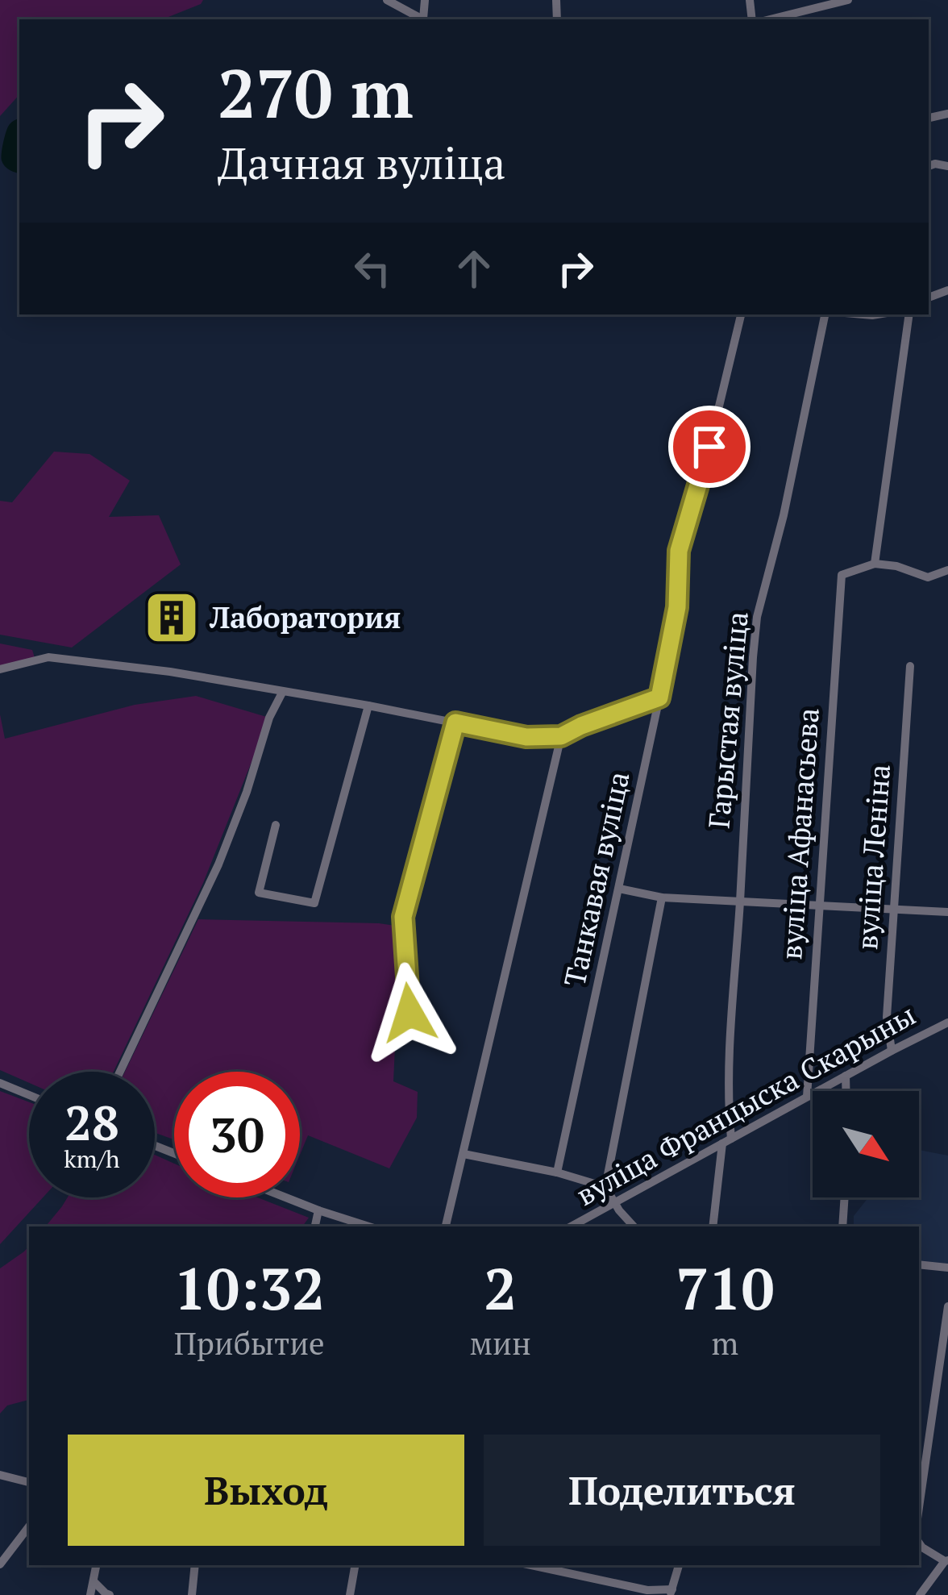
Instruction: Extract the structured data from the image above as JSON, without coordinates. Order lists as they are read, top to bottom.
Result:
{
  "streets": {
    "street": [
      "Гарыстая вуліца",
      "вуліца Афанасьева",
      "вуліца Леніна",
      "Танкавая вуліца",
      "вуліца Францыска Скарыны"
    ]
  },
  "crossings": [
    ["Гарыстая вуліца", "вуліца Францыска Скарыны"],
    ["вуліца Афанасьева", "вуліца Францыска Скарыны"],
    ["вуліца Леніна", "вуліца Францыска Скарыны"]
  ],
  "places": {
    "building": ["Лаборатория"]
  },
  "north": "bottom right",
  "page": {
    "turn": ["270 m", "Дачная вуліца"],
    "speed": "28 km/h",
    "limit": "30",
    "eta": [
      "10:32",
      "Прибытие",
      "2",
      "мин",
      "710",
      "m"
    ],
    "buttons": ["Выход", "Поделиться"]
  }
}
